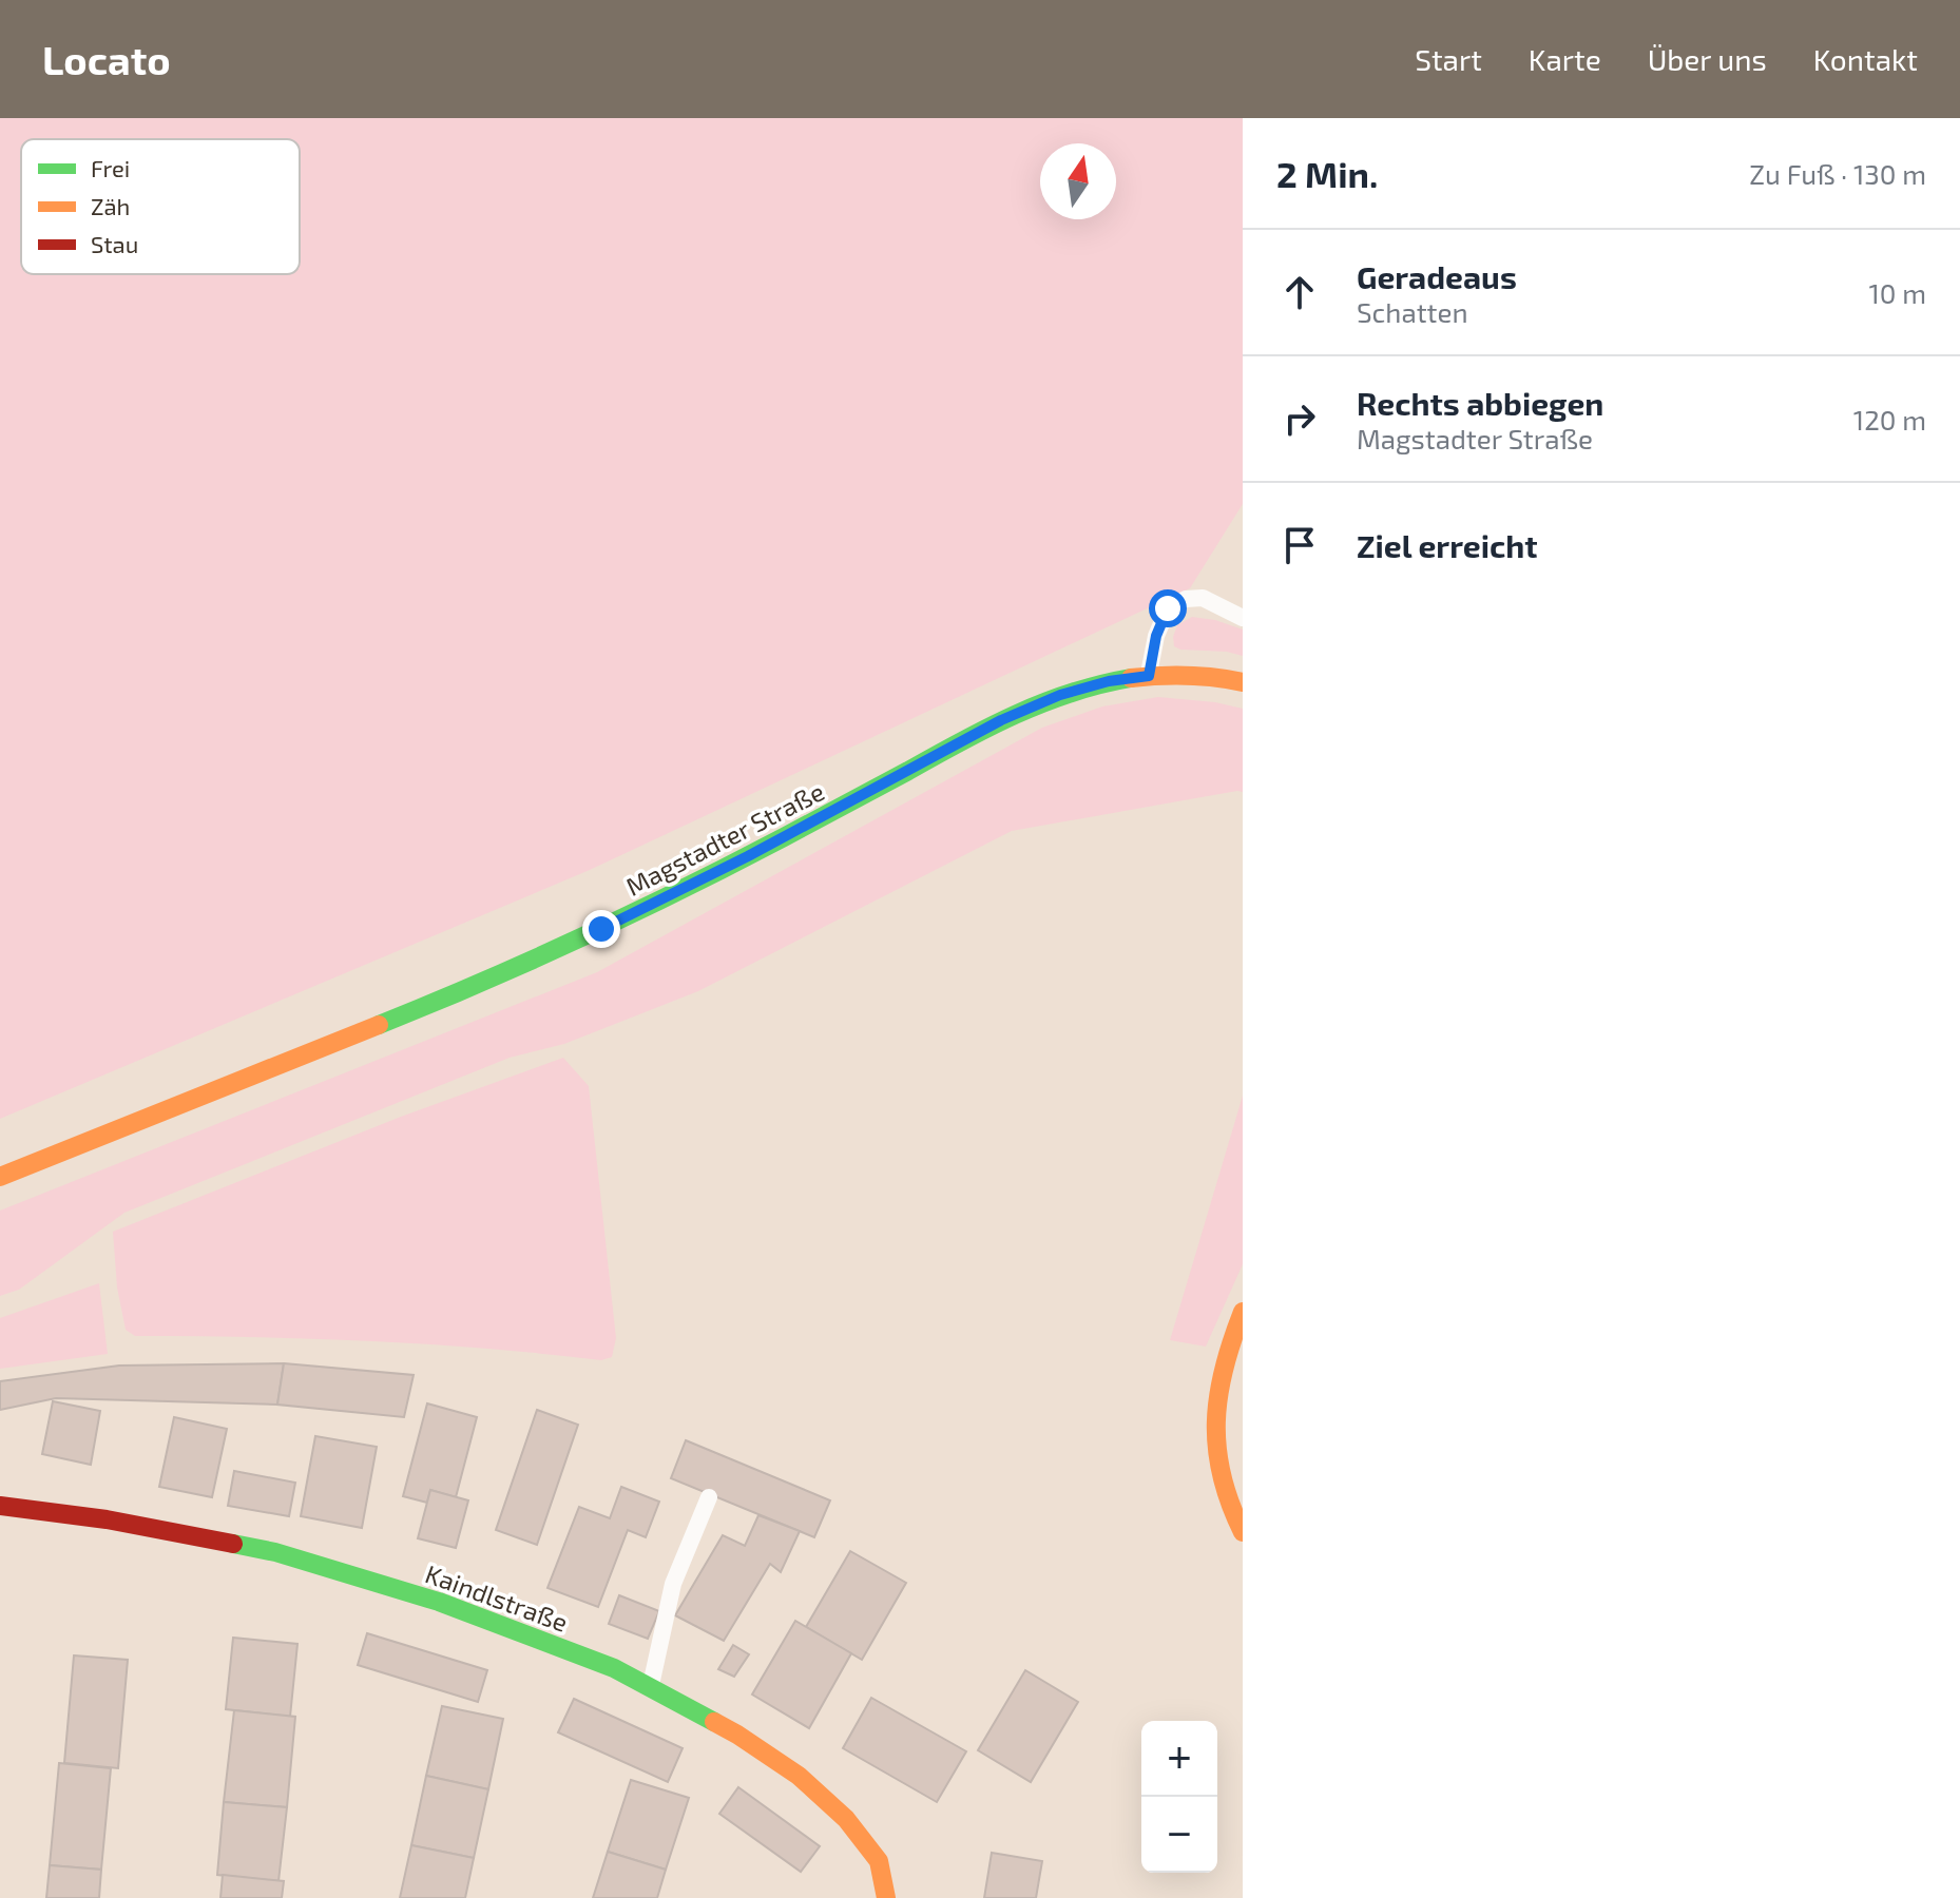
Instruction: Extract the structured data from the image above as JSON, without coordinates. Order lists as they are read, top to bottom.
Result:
{
  "streets": {
    "main road": ["Magstadter Straße", "Kaindlstraße"]
  },
  "legend": ["Frei", "Zäh", "Stau"],
  "north": "top",
  "page": {
    "header": "Locato",
    "nav": [
      "Start",
      "Karte",
      "Über uns",
      "Kontakt"
    ],
    "heading": ["2 Min.", "Zu Fuß · 130 m"],
    "list": [
      ["Geradeaus", "Schatten", "10 m"],
      ["Rechts abbiegen", "Magstadter Straße", "120 m"],
      "Ziel erreicht"
    ],
    "map_buttons": ["+", "−"]
  }
}
